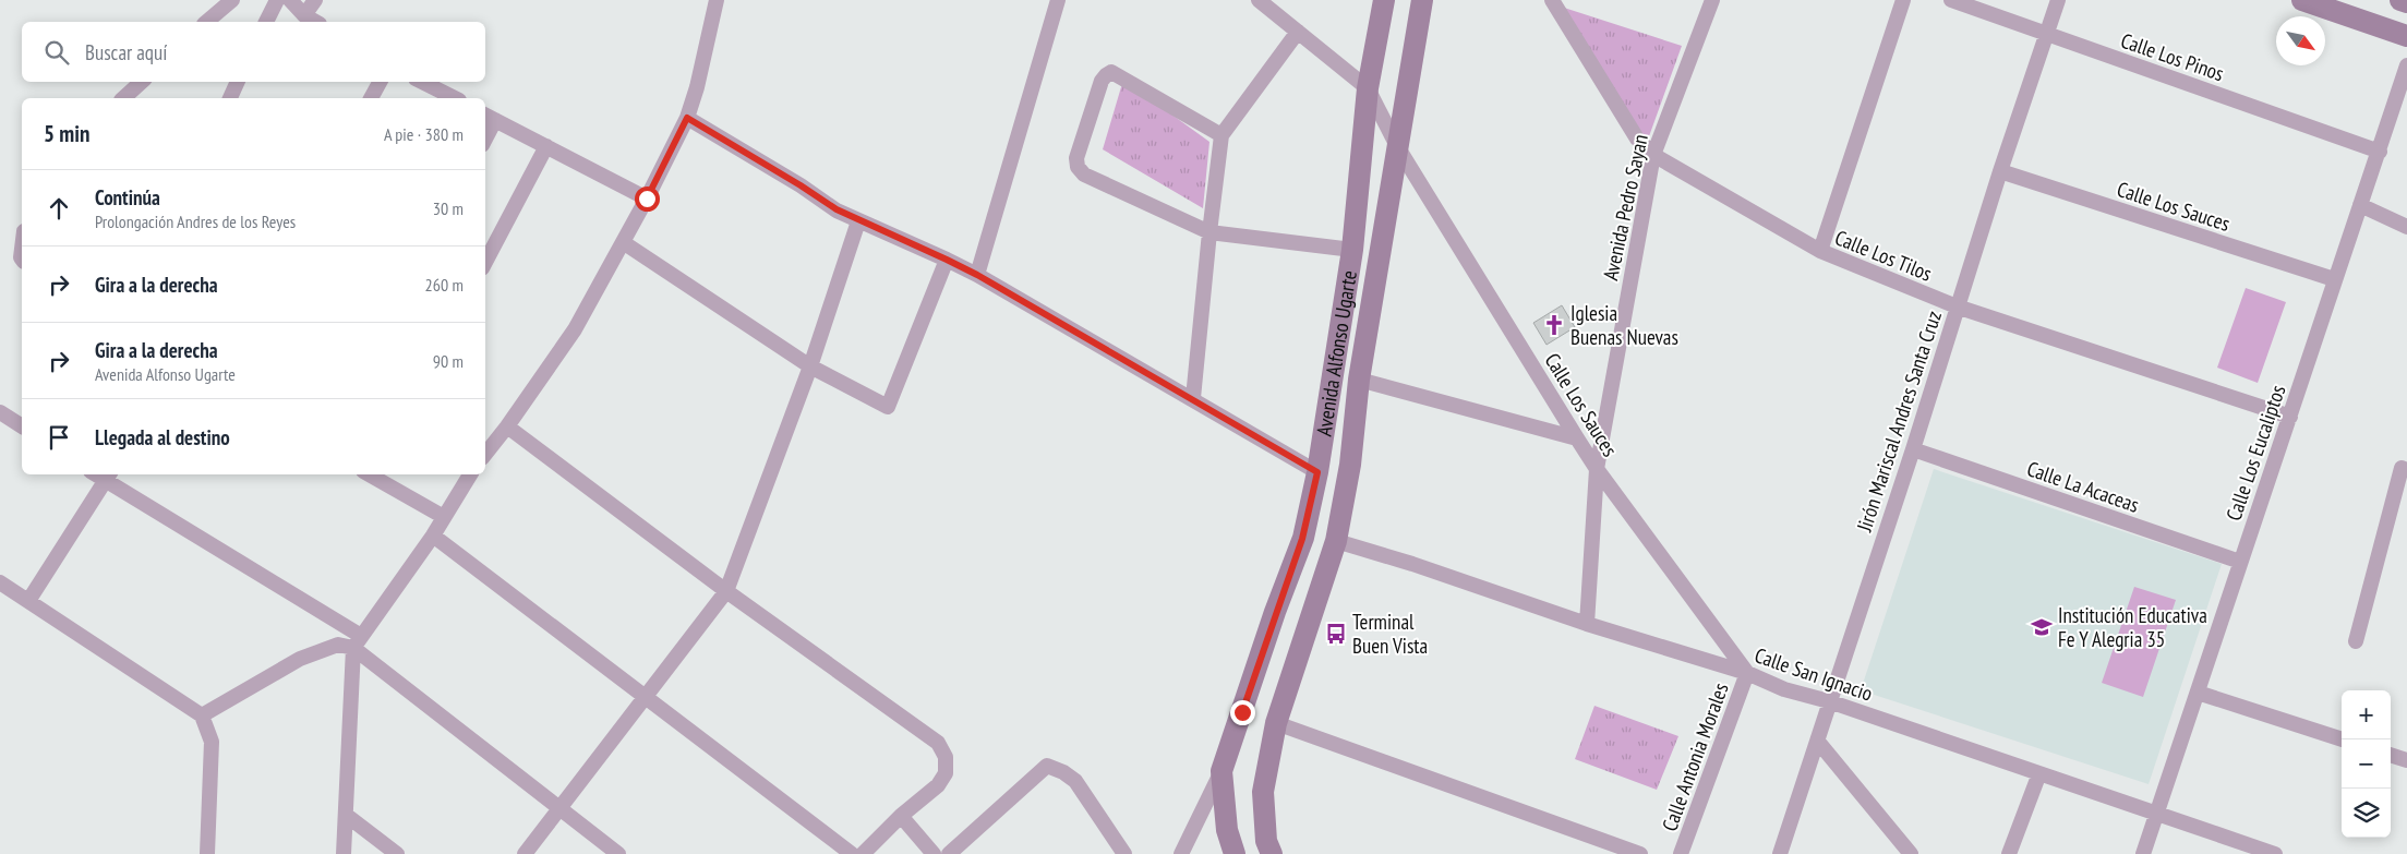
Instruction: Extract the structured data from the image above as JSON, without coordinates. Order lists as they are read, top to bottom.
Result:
{
  "streets": {
    "main road": ["Avenida Alfonso Ugarte"],
    "street": [
      "Calle Los Pinos",
      "Calle Los Sauces",
      "Avenida Pedro Sayan",
      "Calle Los Tilos",
      "Jirón Mariscal Andres Santa Cruz",
      "Calle Los Eucaliptos",
      "Calle La Acaceas",
      "Calle San Ignacio",
      "Calle Antonia Morales"
    ]
  },
  "crossings": [
    ["Calle Los Pinos", "Jirón Mariscal Andres Santa Cruz"],
    ["Calle Los Pinos", "Calle Los Eucaliptos"],
    ["Calle Los Sauces", "Avenida Pedro Sayan"],
    ["Calle Los Sauces", "Avenida Alfonso Ugarte"],
    ["Calle Los Sauces", "Jirón Mariscal Andres Santa Cruz"],
    ["Calle Los Sauces", "Calle Los Eucaliptos"],
    ["Calle Los Sauces", "Calle San Ignacio"],
    ["Calle Los Sauces", "Calle Antonia Morales"],
    ["Avenida Pedro Sayan", "Calle Los Tilos"],
    ["Avenida Pedro Sayan", "Calle San Ignacio"],
    ["Calle Los Tilos", "Jirón Mariscal Andres Santa Cruz"],
    ["Calle Los Tilos", "Calle Los Eucaliptos"],
    ["Avenida Alfonso Ugarte", "Calle San Ignacio"],
    ["Jirón Mariscal Andres Santa Cruz", "Calle La Acaceas"],
    ["Jirón Mariscal Andres Santa Cruz", "Calle San Ignacio"],
    ["Calle Los Eucaliptos", "Calle La Acaceas"],
    ["Calle Los Eucaliptos", "Calle San Ignacio"],
    ["Calle San Ignacio", "Calle Antonia Morales"]
  ],
  "places": {
    "church": ["Iglesia Buenas Nuevas"],
    "school or university": ["Institución Educativa Fe Y Alegria 35"],
    "bus stop": ["Terminal Buen Vista"]
  },
  "north": "bottom right",
  "page": {
    "search": "Buscar aquí",
    "heading": ["5 min", "A pie · 380 m"],
    "list": [
      ["Continúa", "Prolongación Andres de los Reyes", "30 m"],
      ["Gira a la derecha", "260 m"],
      ["Gira a la derecha", "Avenida Alfonso Ugarte", "90 m"],
      "Llegada al destino"
    ],
    "map_buttons": ["+", "−"]
  }
}
